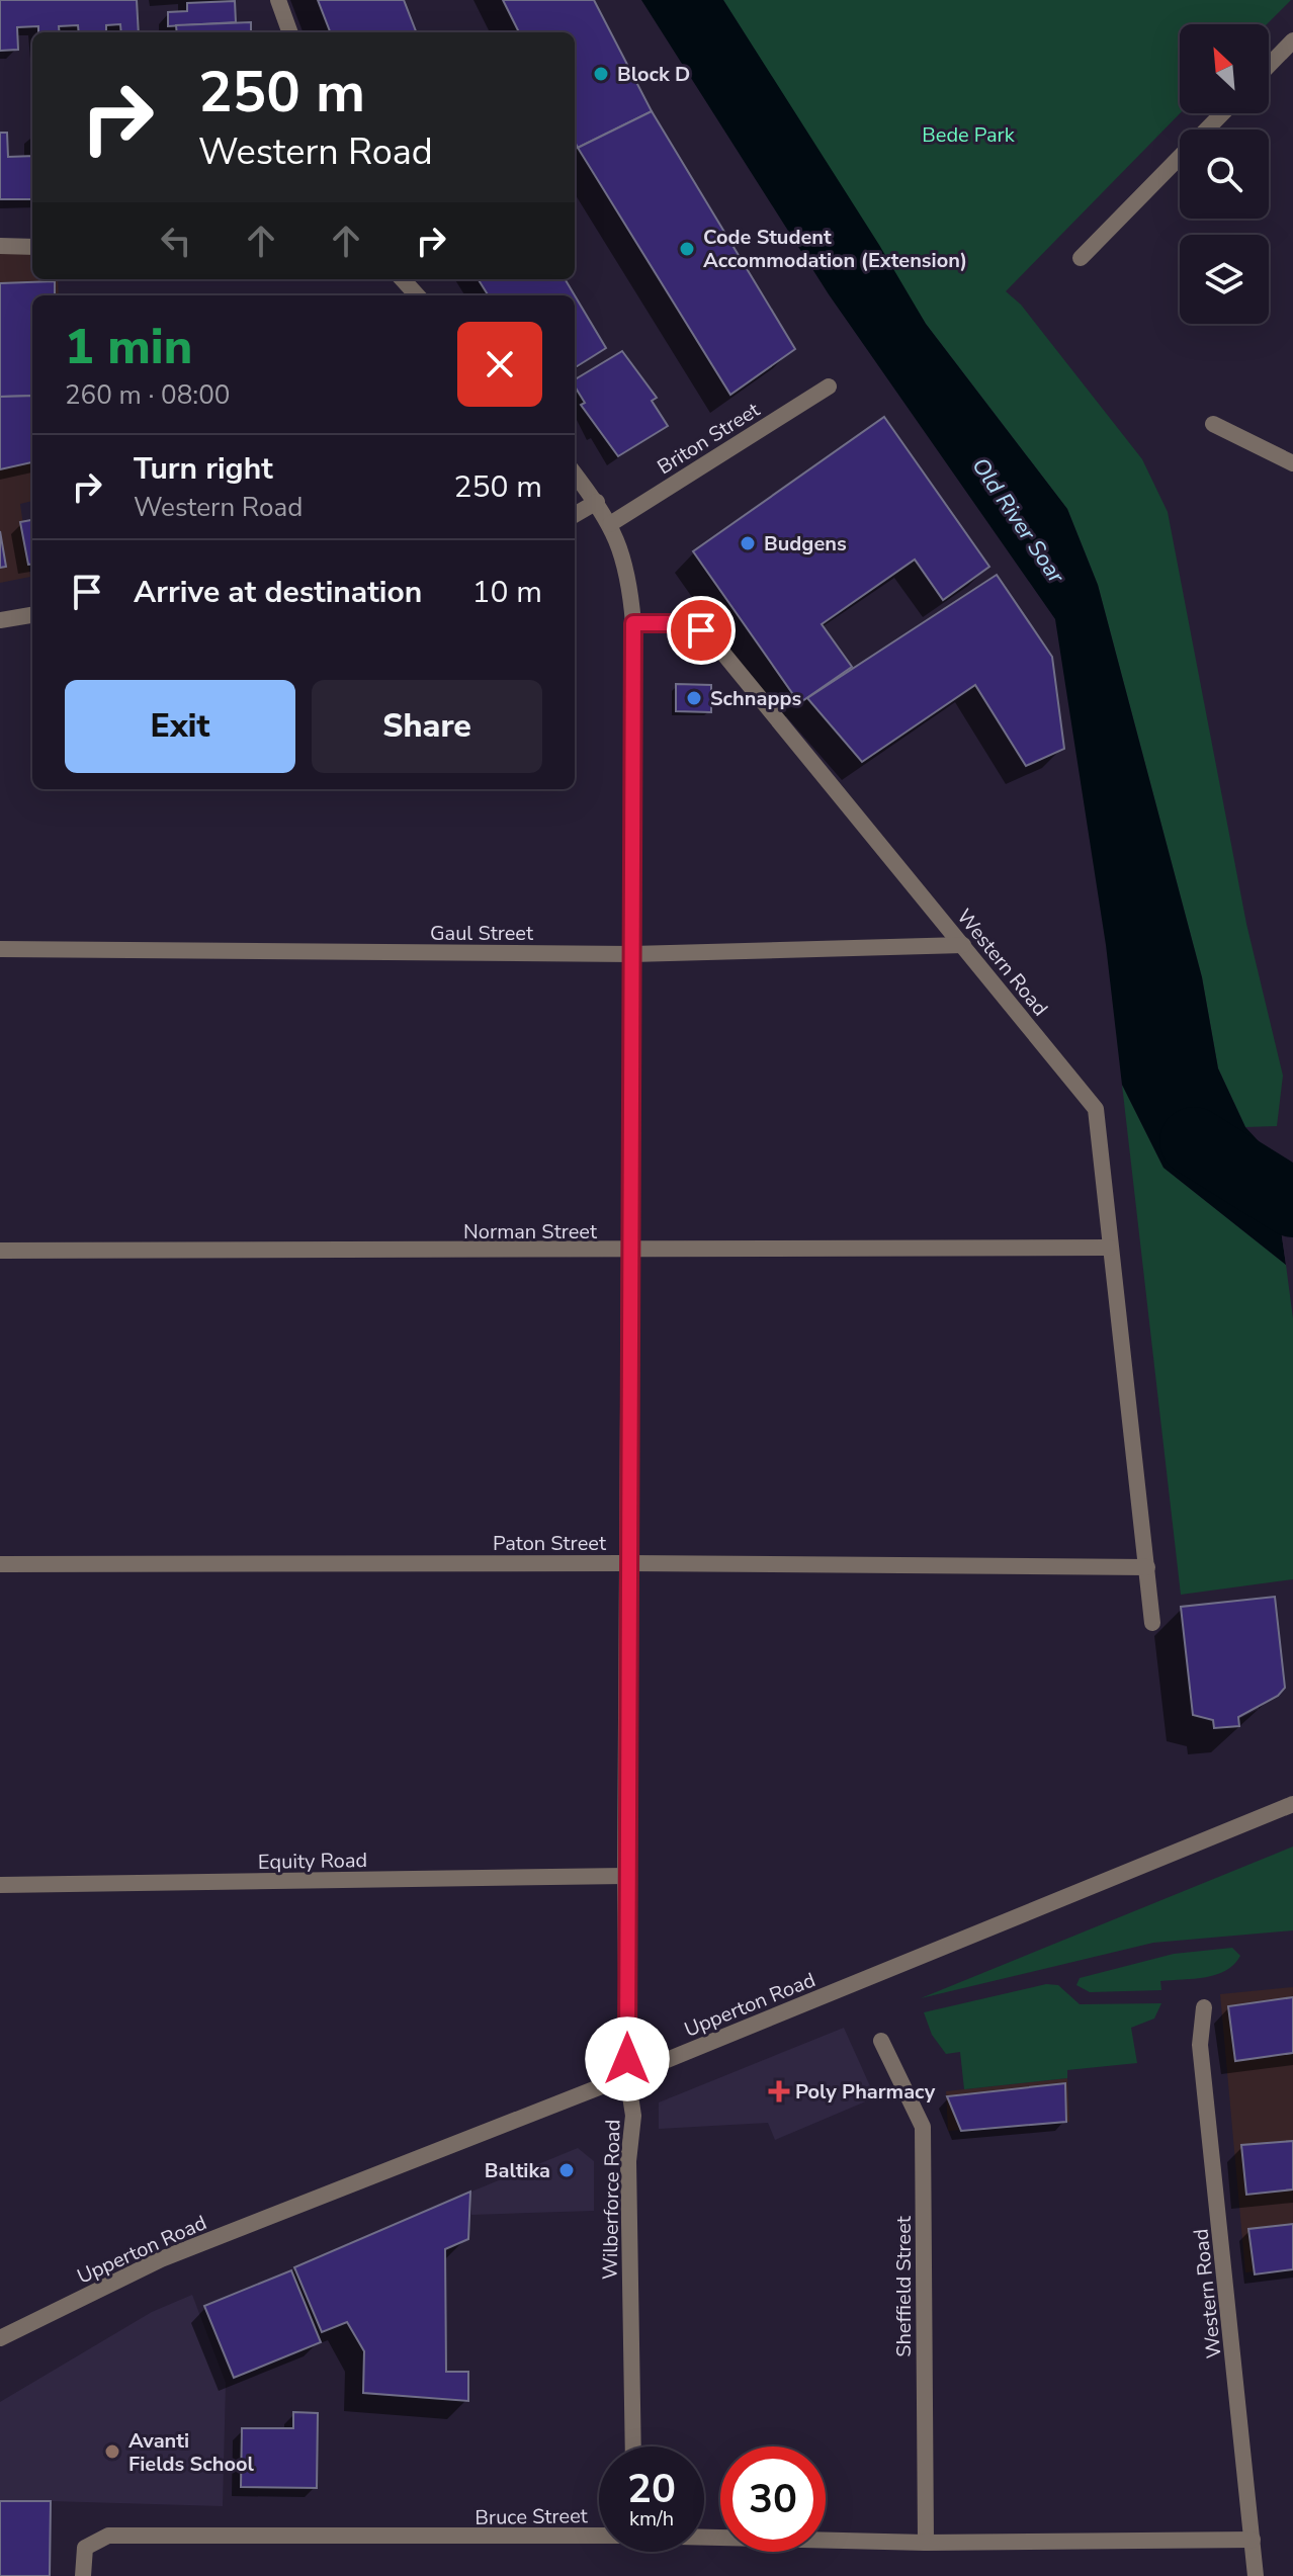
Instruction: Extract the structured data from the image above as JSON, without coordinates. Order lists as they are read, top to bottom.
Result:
{
  "streets": {
    "street": [
      "Briton Street",
      "Gaul Street",
      "Western Road",
      "Norman Street",
      "Paton Street",
      "Equity Road",
      "Upperton Road",
      "Wilberforce Road",
      "Sheffield Street",
      "Bruce Street"
    ]
  },
  "crossings": [
    ["Gaul Street", "Western Road"],
    ["Gaul Street", "Wilberforce Road"],
    ["Western Road", "Norman Street"],
    ["Western Road", "Paton Street"],
    ["Western Road", "Wilberforce Road"],
    ["Western Road", "Bruce Street"],
    ["Norman Street", "Wilberforce Road"],
    ["Paton Street", "Wilberforce Road"],
    ["Equity Road", "Wilberforce Road"],
    ["Upperton Road", "Wilberforce Road"],
    ["Sheffield Street", "Bruce Street"]
  ],
  "water": ["Old River Soar"],
  "parks": ["Bede Park"],
  "places": {
    "other": [
      "Block D",
      "Code Student Accommodation (Extension)",
      "Budgens",
      "Schnapps",
      "Baltika",
      "Avanti Fields School"
    ],
    "health": ["Poly Pharmacy"]
  },
  "north": "top left",
  "page": {
    "turn": ["250 m", "Western Road"],
    "heading": ["1 min", "260 m · 08:00"],
    "list": [
      {
        "name": "Turn right",
        "note": "Western Road",
        "value": "250 m"
      },
      {
        "name": "Arrive at destination",
        "value": "10 m"
      }
    ],
    "buttons": ["Exit", "Share"],
    "speed": "20 km/h",
    "limit": "30"
  }
}
